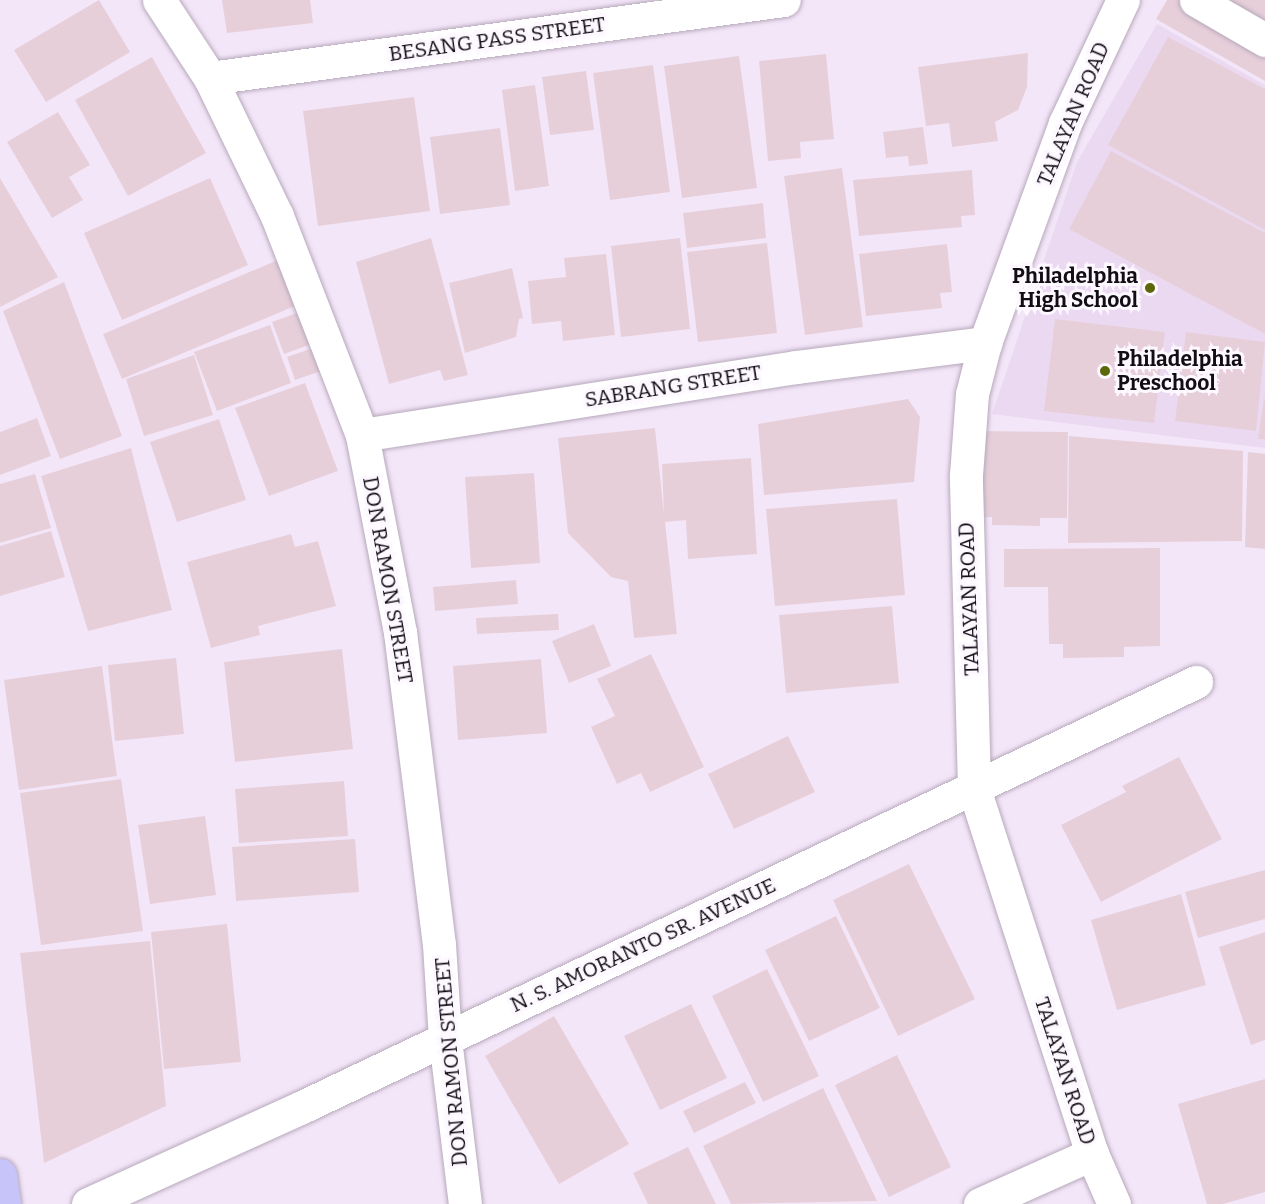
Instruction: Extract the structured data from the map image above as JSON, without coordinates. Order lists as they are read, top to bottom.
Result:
{
  "streets": {
    "street": [
      "BESANG PASS STREET",
      "TALAYAN ROAD",
      "SABRANG STREET",
      "DON RAMON STREET",
      "N. S. AMORANTO SR. AVENUE"
    ]
  },
  "crossings": [
    ["BESANG PASS STREET", "DON RAMON STREET"],
    ["TALAYAN ROAD", "SABRANG STREET"],
    ["TALAYAN ROAD", "N. S. AMORANTO SR. AVENUE"],
    ["SABRANG STREET", "DON RAMON STREET"],
    ["DON RAMON STREET", "N. S. AMORANTO SR. AVENUE"]
  ],
  "places": ["Philadelphia High School", "Philadelphia Preschool"]
}
